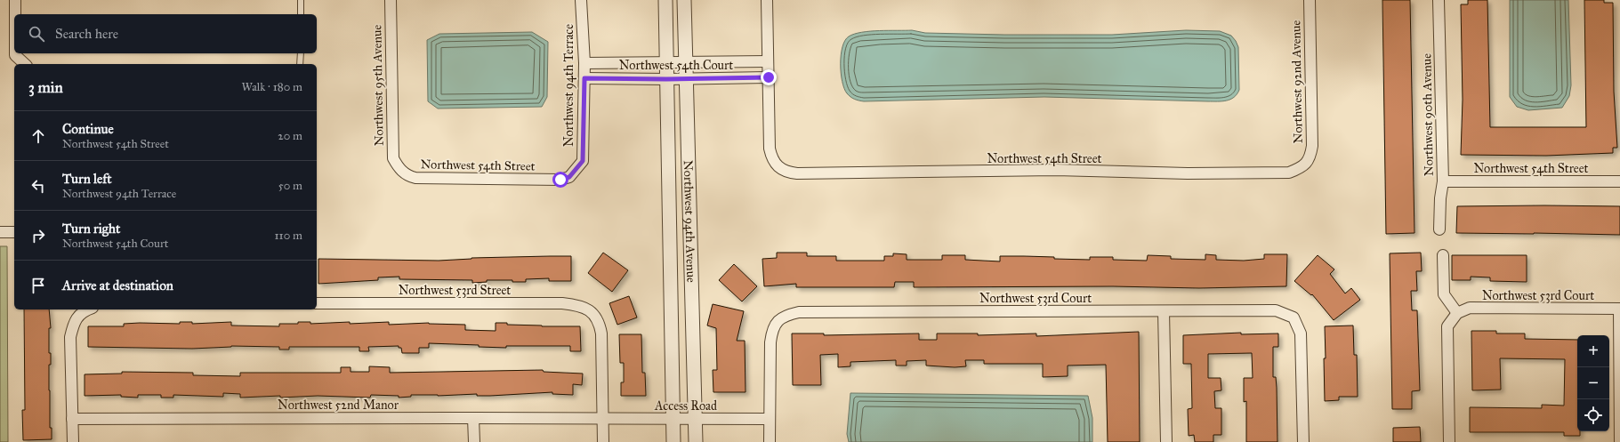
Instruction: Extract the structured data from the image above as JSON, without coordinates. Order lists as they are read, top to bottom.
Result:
{
  "streets": {
    "street": [
      "Northwest 54th Court",
      "Northwest 92nd Avenue",
      "Northwest 95th Avenue",
      "Northwest 94th Terrace",
      "Northwest 90th Avenue",
      "Northwest 54th Street",
      "Northwest 94th Avenue",
      "Northwest 53rd Street",
      "Northwest 53rd Court",
      "Northwest 52nd Manor",
      "Access Road"
    ]
  },
  "crossings": [
    ["Northwest 54th Court", "Northwest 94th Terrace"],
    ["Northwest 54th Court", "Northwest 54th Street"],
    ["Northwest 54th Court", "Northwest 94th Avenue"],
    ["Northwest 92nd Avenue", "Northwest 54th Street"],
    ["Northwest 95th Avenue", "Northwest 54th Street"],
    ["Northwest 94th Terrace", "Northwest 54th Street"],
    ["Northwest 90th Avenue", "Northwest 54th Street"],
    ["Northwest 94th Avenue", "Access Road"],
    ["Northwest 53rd Street", "Northwest 52nd Manor"],
    ["Northwest 53rd Street", "Access Road"],
    ["Northwest 53rd Court", "Access Road"],
    ["Northwest 52nd Manor", "Access Road"]
  ],
  "page": {
    "search": "Search here",
    "heading": ["3 min", "Walk · 180 m"],
    "list": [
      ["Continue", "Northwest 54th Street", "20 m"],
      ["Turn left", "Northwest 94th Terrace", "50 m"],
      ["Turn right", "Northwest 54th Court", "110 m"],
      "Arrive at destination"
    ],
    "map_buttons": ["+", "−"]
  }
}
